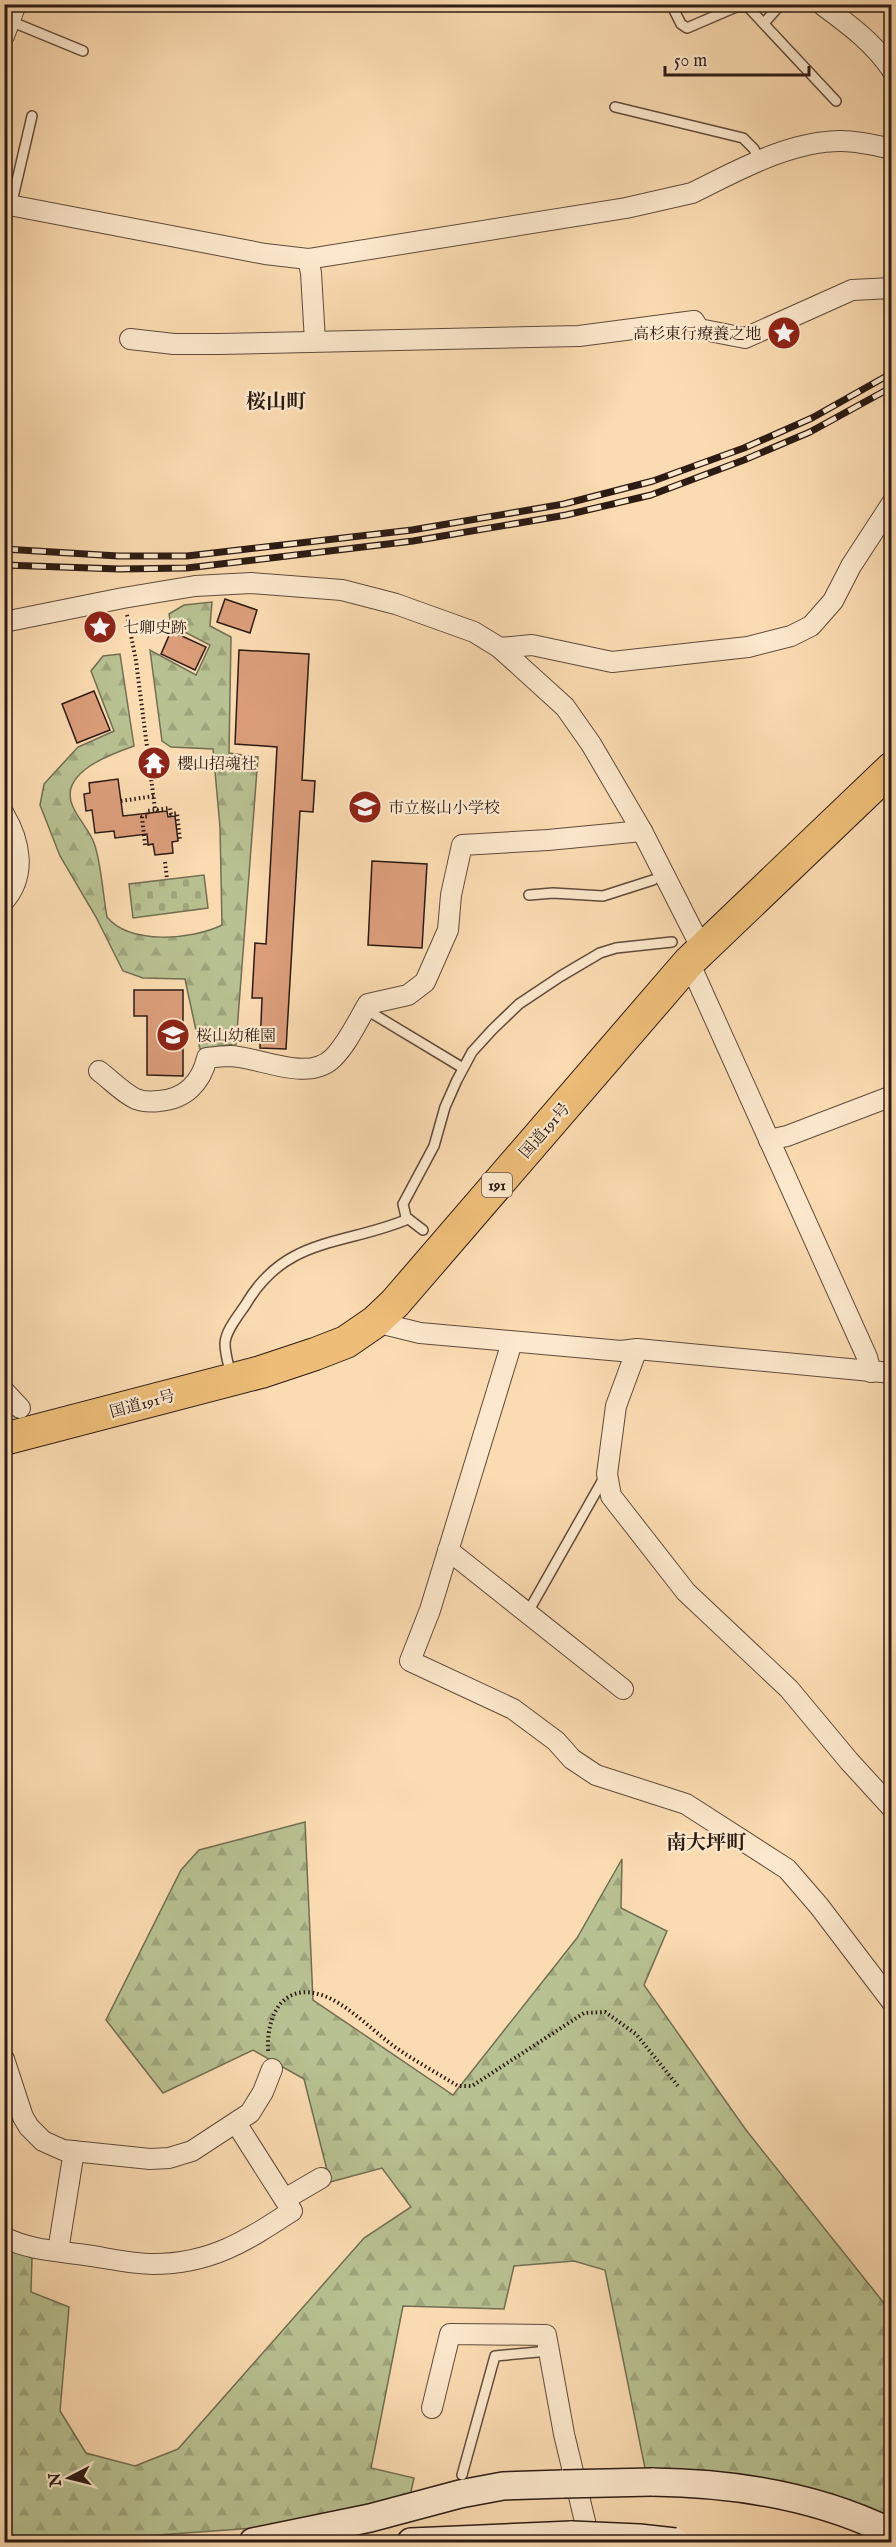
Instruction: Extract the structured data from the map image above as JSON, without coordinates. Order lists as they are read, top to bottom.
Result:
{
  "streets": {
    "highway": ["国道191号", "191"]
  },
  "districts": ["桜山町", "南大坪町"],
  "places": {
    "place": ["高杉東行療養之地", "七卿史跡"],
    "temple": ["櫻山招魂社"],
    "school or university": ["市立桜山小学校", "桜山幼稚園"]
  },
  "scale_bar": "50 m",
  "north": "left"
}
